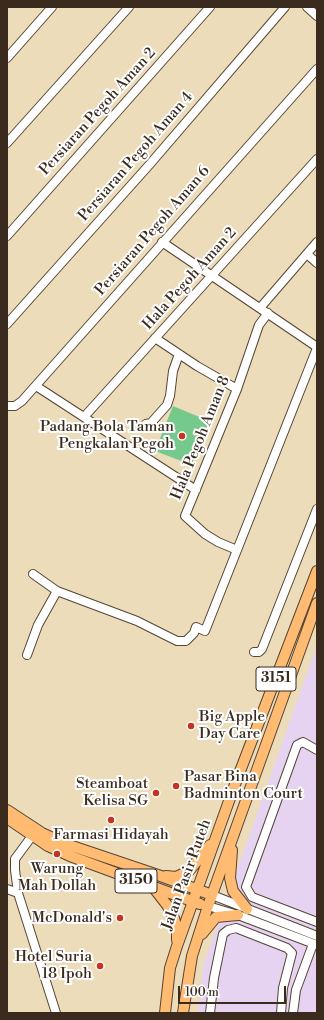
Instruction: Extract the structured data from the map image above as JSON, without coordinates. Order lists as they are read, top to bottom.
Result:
{
  "streets": {
    "main road": ["3151", "Jalan Pasir Puteh", "3150"],
    "street": [
      "Persiaran Pegoh Aman 2",
      "Persiaran Pegoh Aman 4",
      "Persiaran Pegoh Aman 6",
      "Hala Pegoh Aman 2",
      "Hala Pegoh Aman 8"
    ]
  },
  "crossings": [
    ["Jalan Pasir Puteh", "3150"]
  ],
  "places": [
    "Padang Bola Taman Pengkalan Pegoh",
    "Big Apple Day Care",
    "Pasar Bina Badminton Court",
    "Steamboat Kelisa SG",
    "Farmasi Hidayah",
    "Warung Mah Dollah",
    "McDonald's",
    "Hotel Suria 18 Ipoh"
  ],
  "scale_bar": "100 m"
}
